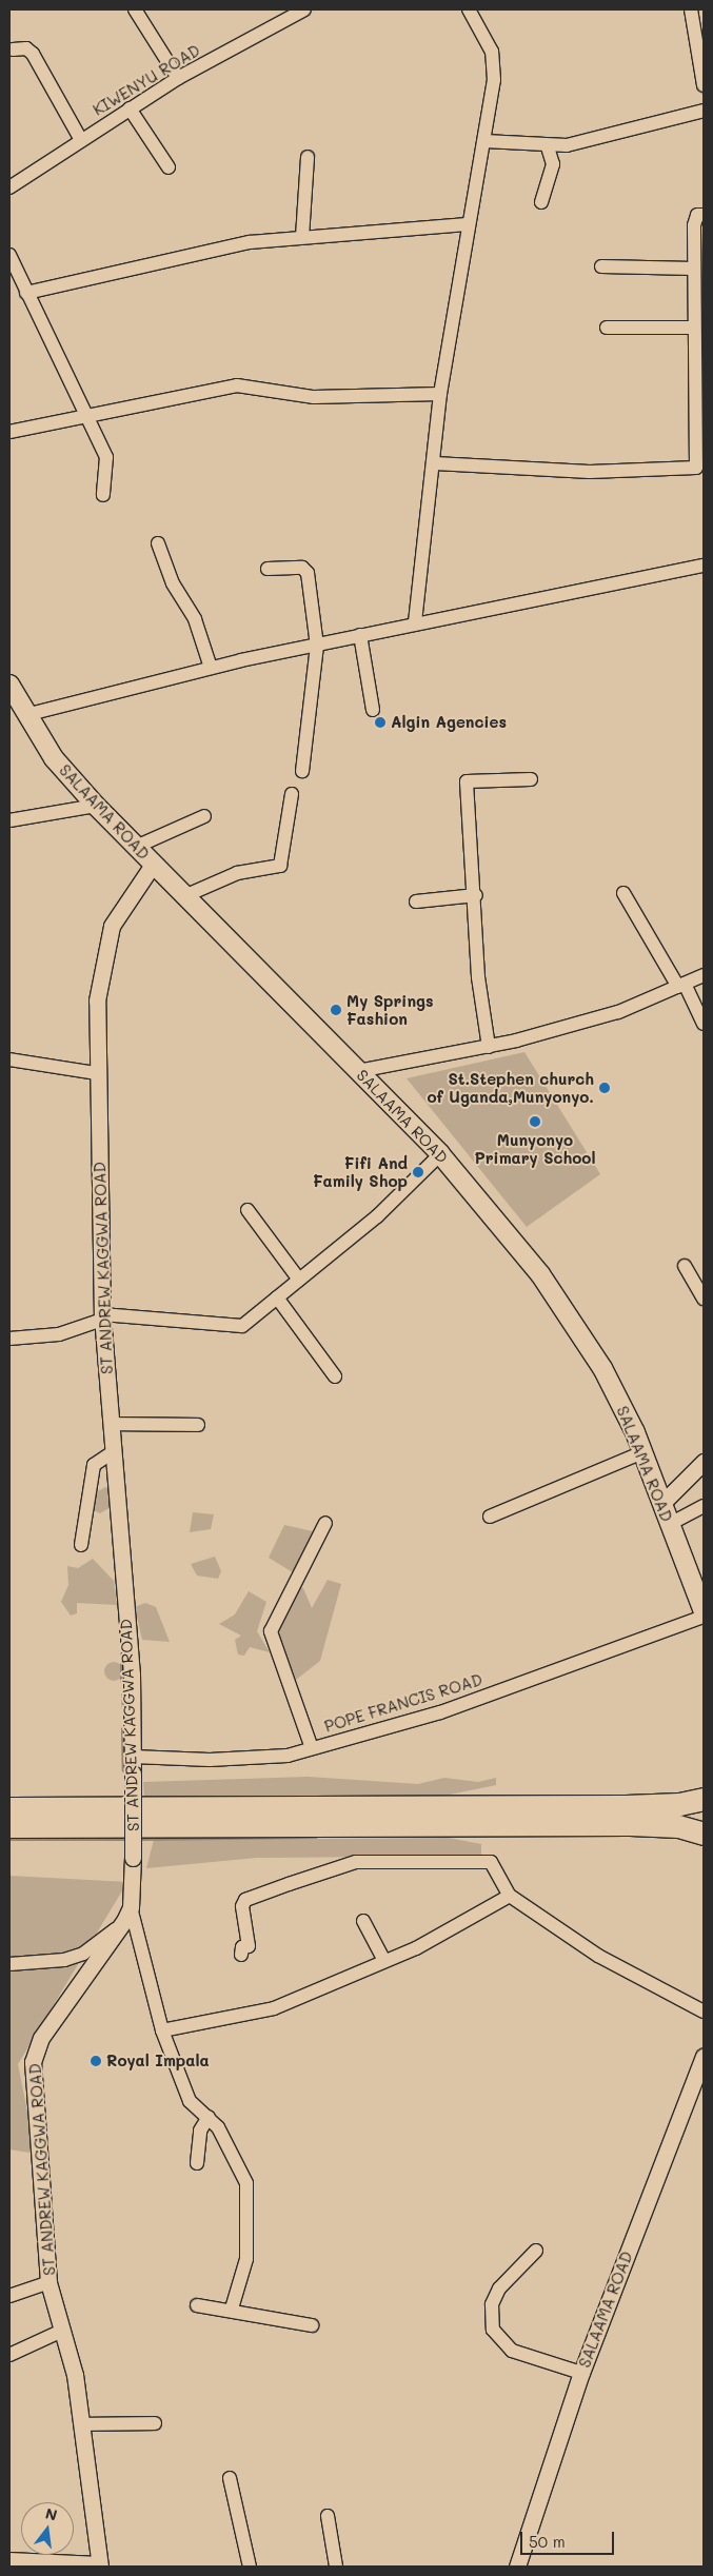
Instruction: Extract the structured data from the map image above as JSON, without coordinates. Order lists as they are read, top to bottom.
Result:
{
  "streets": {
    "main road": ["SALAAMA ROAD"],
    "street": ["KIWENYU ROAD", "ST ANDREW KAGGWA ROAD", "POPE FRANCIS ROAD"]
  },
  "crossings": [
    ["SALAAMA ROAD", "ST ANDREW KAGGWA ROAD"],
    ["ST ANDREW KAGGWA ROAD", "POPE FRANCIS ROAD"]
  ],
  "places": [
    "Algin Agencies",
    "My Springs Fashion",
    "St.Stephen church of Uganda,Munyonyo.",
    "Munyonyo Primary School",
    "Fifi And Family Shop",
    "Royal Impala"
  ],
  "scale_bar": "50 m",
  "north": "top"
}
